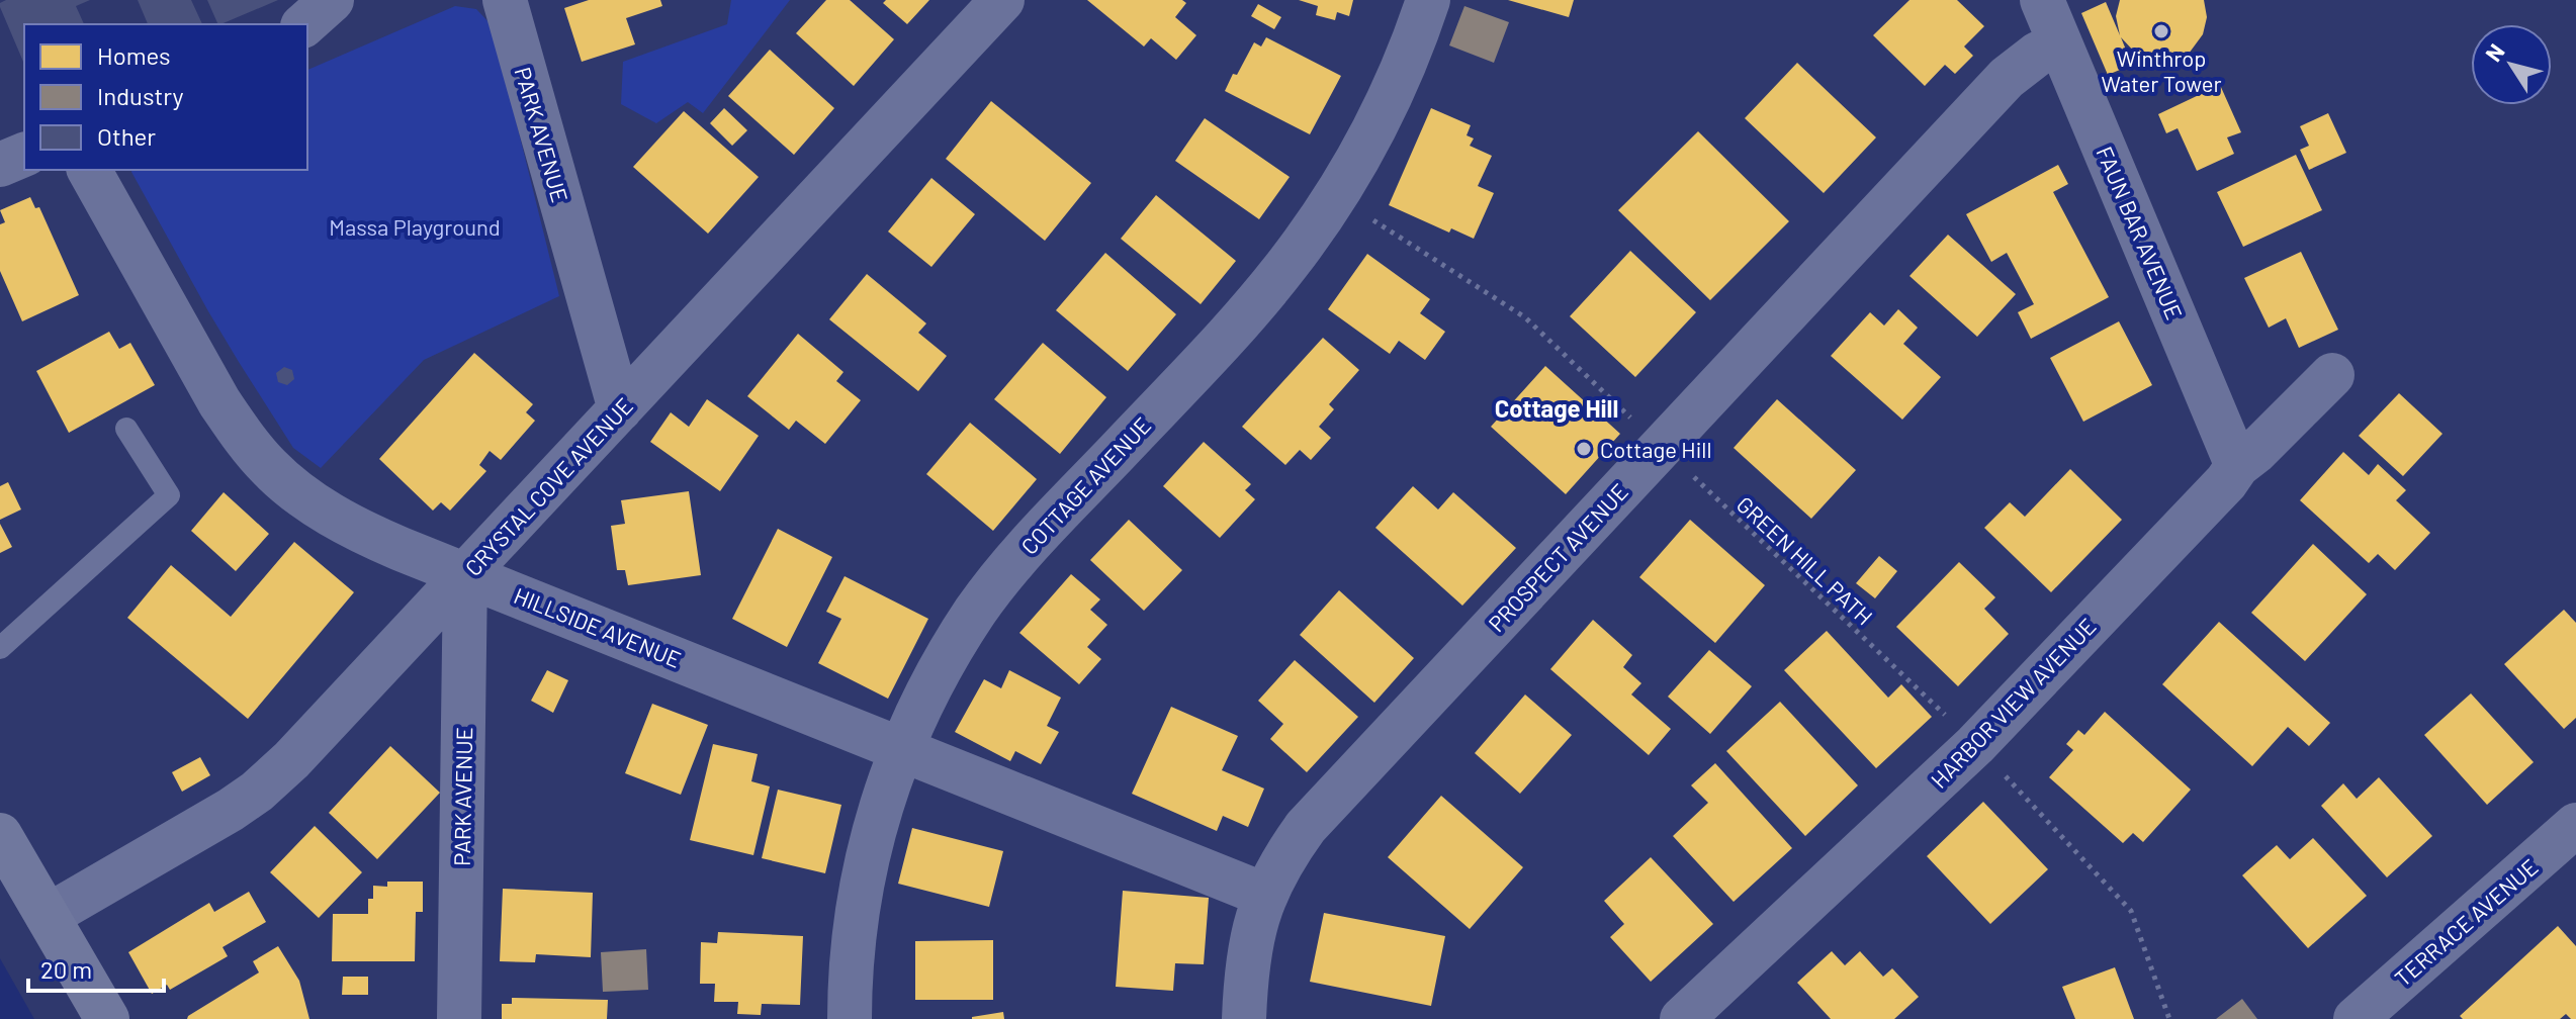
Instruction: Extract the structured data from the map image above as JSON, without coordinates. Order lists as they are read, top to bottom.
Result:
{
  "streets": {
    "street": [
      "PARK AVENUE",
      "FAUN BAR AVENUE",
      "COTTAGE AVENUE",
      "CRYSTAL COVE AVENUE",
      "PROSPECT AVENUE",
      "HILLSIDE AVENUE",
      "HARBOR VIEW AVENUE",
      "TERRACE AVENUE"
    ],
    "path": ["GREEN HILL PATH"]
  },
  "crossings": [
    ["PARK AVENUE", "CRYSTAL COVE AVENUE"],
    ["PARK AVENUE", "HILLSIDE AVENUE"],
    ["FAUN BAR AVENUE", "PROSPECT AVENUE"],
    ["FAUN BAR AVENUE", "HARBOR VIEW AVENUE"],
    ["COTTAGE AVENUE", "HILLSIDE AVENUE"],
    ["CRYSTAL COVE AVENUE", "HILLSIDE AVENUE"],
    ["PROSPECT AVENUE", "GREEN HILL PATH"],
    ["PROSPECT AVENUE", "HILLSIDE AVENUE"]
  ],
  "districts": ["Cottage Hill"],
  "parks": ["Massa Playground"],
  "places": ["Winthrop Water Tower", "Cottage Hill"],
  "legend": ["Homes", "Industry", "Other"],
  "scale_bar": "20 m",
  "north": "top left"
}
